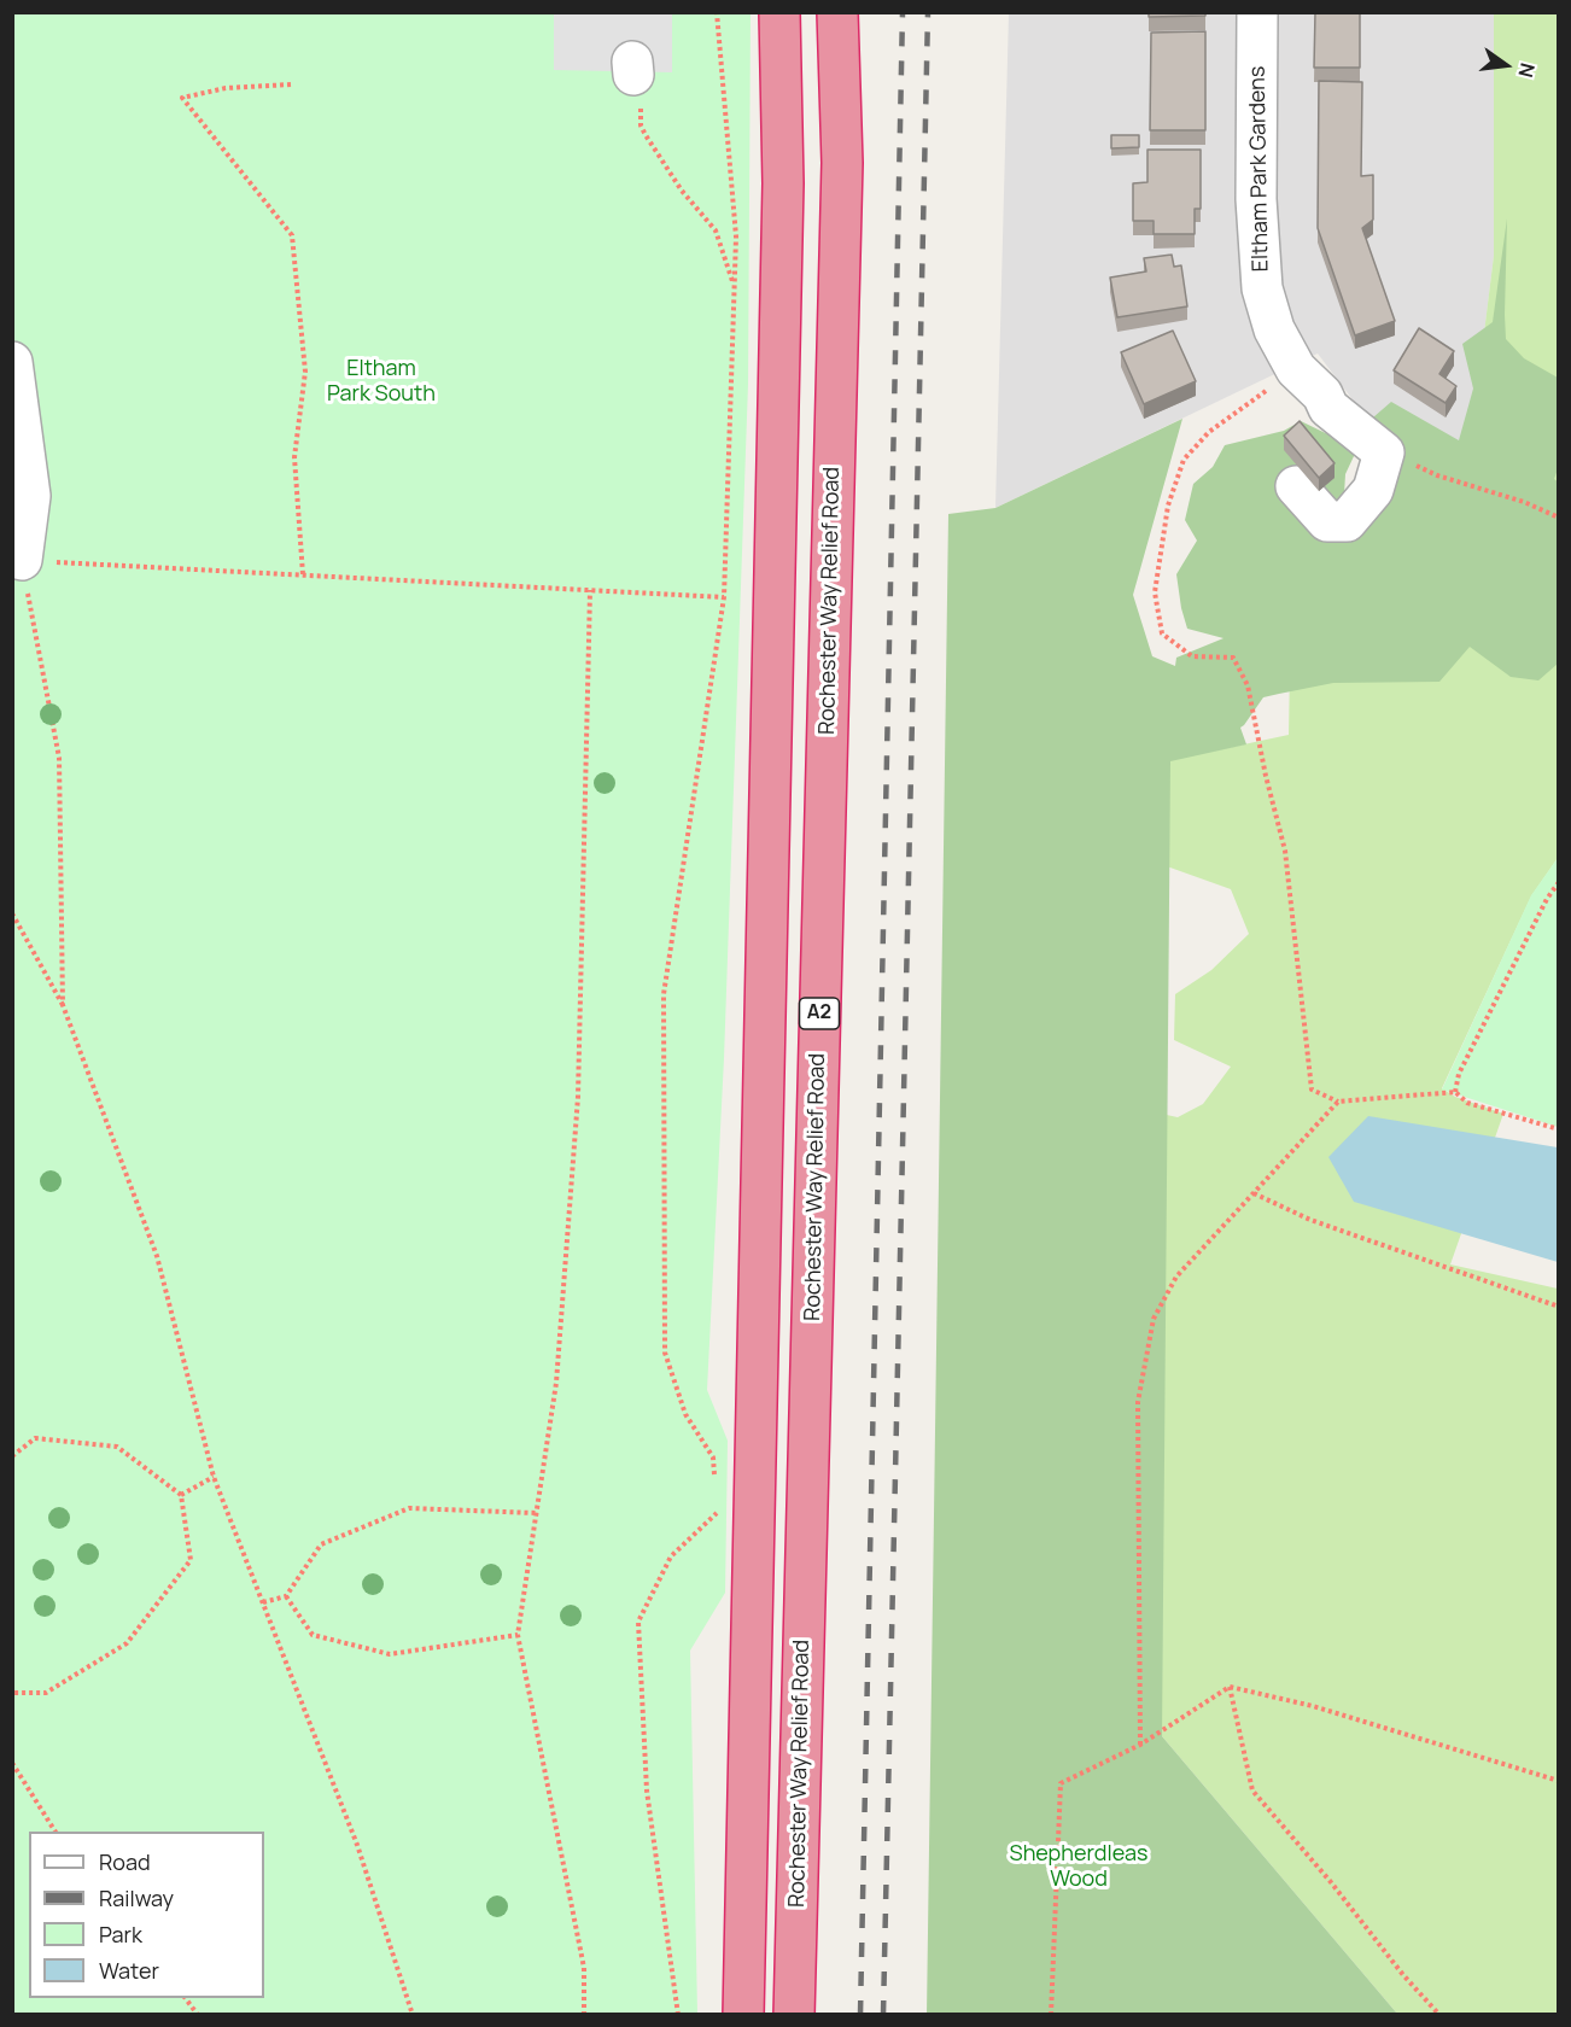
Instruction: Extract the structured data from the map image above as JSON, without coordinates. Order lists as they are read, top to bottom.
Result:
{
  "streets": {
    "highway": ["Rochester Way Relief Road", "A2"],
    "street": ["Eltham Park Gardens"]
  },
  "parks": ["Eltham Park South", "Shepherdleas Wood"],
  "legend": [
    "Road",
    "Railway",
    "Park",
    "Water"
  ],
  "north": "right"
}
